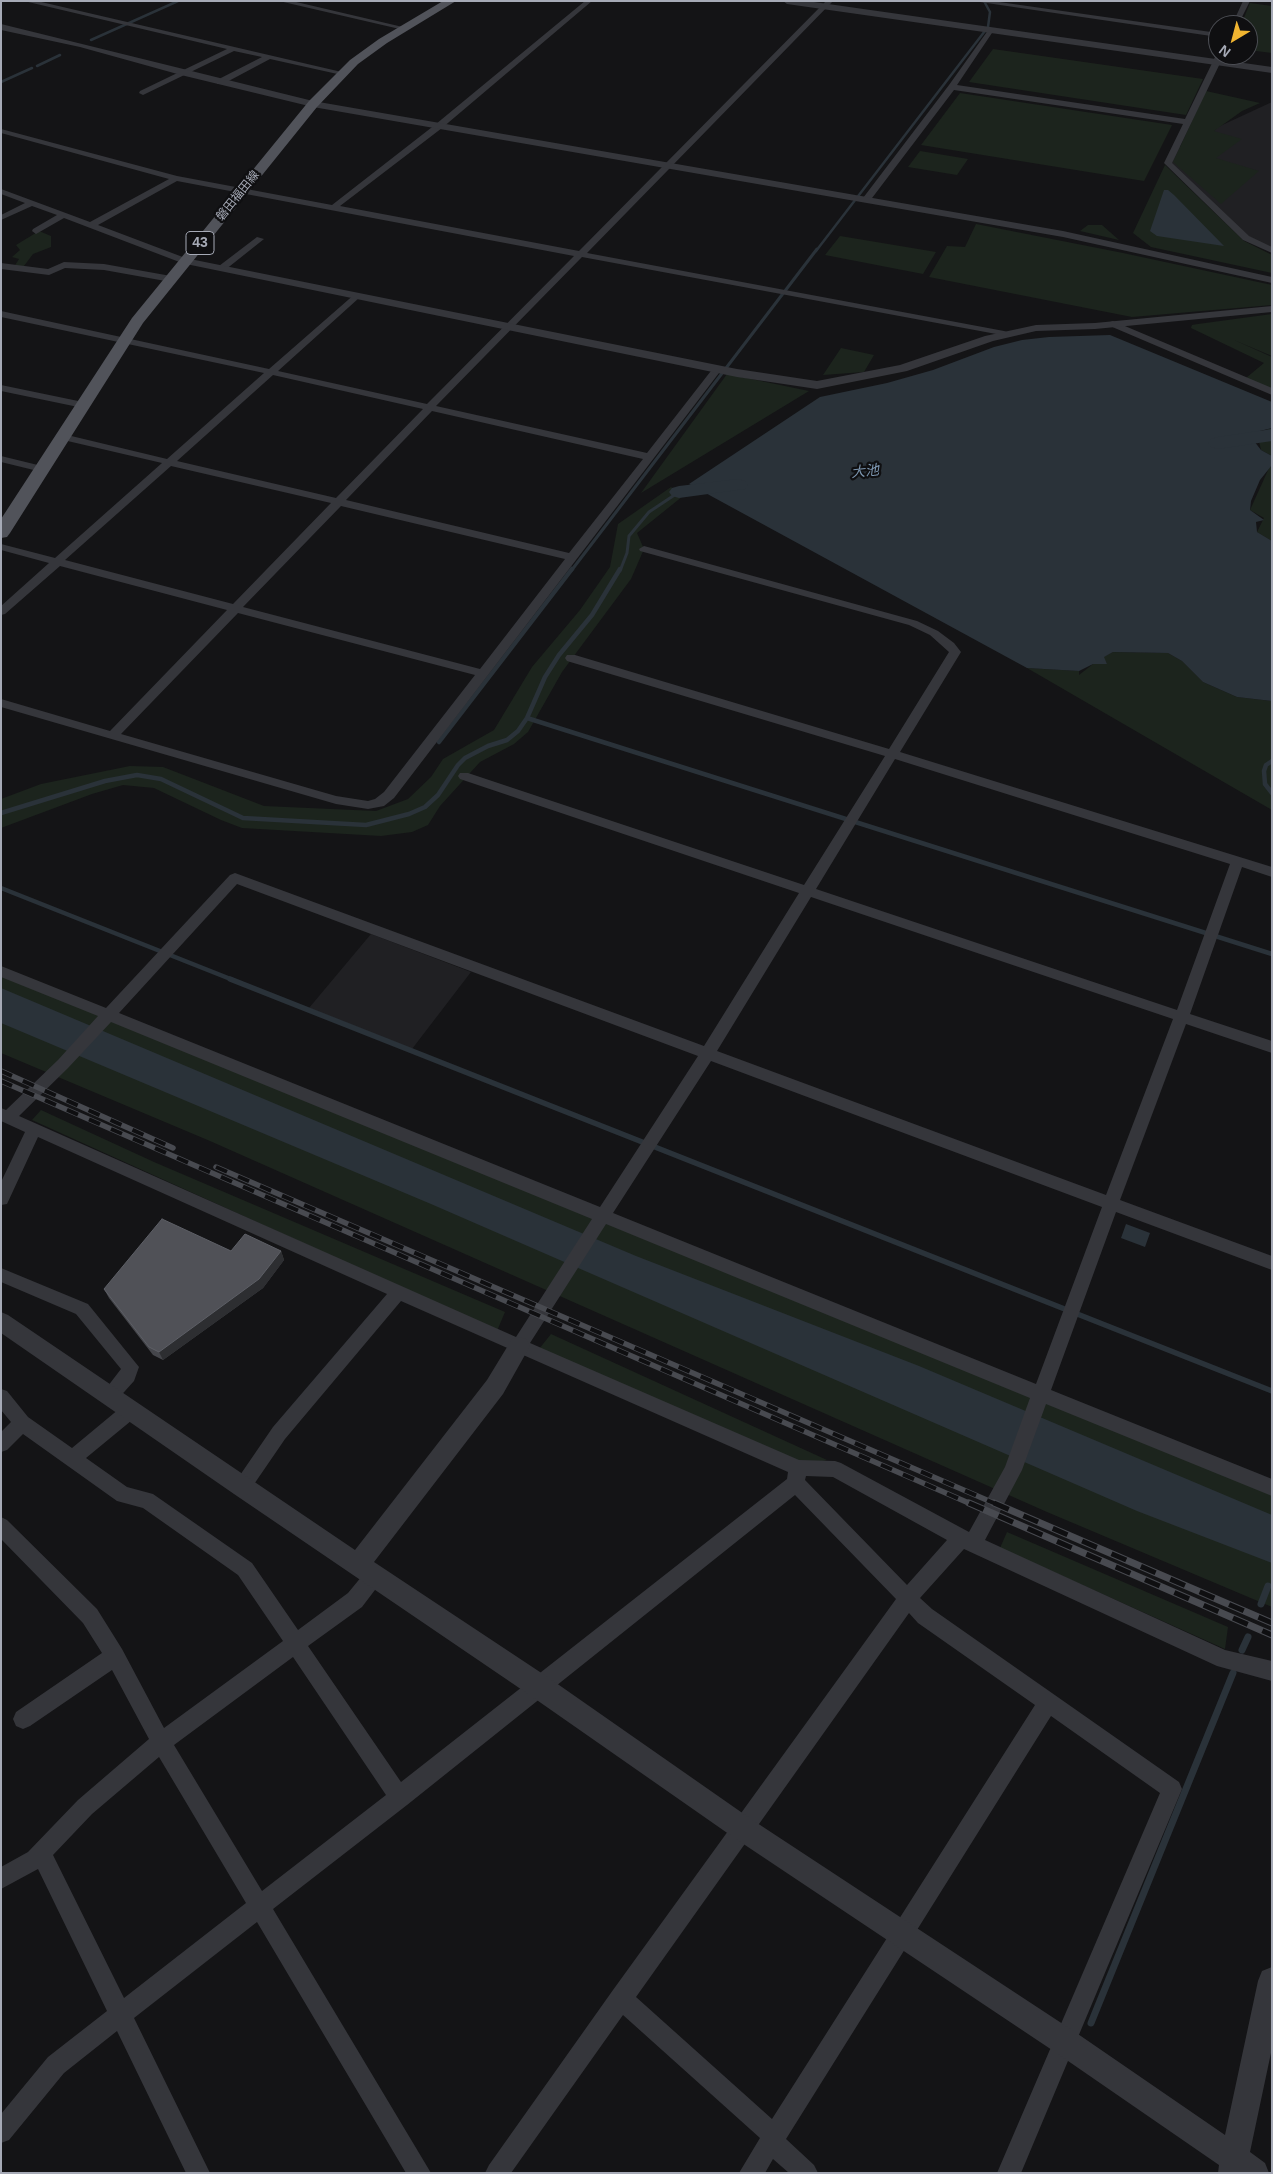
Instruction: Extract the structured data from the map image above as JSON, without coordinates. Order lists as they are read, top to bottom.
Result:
{
  "streets": {
    "main road": ["磐田福田線", "43"]
  },
  "water": ["大池"],
  "north": "bottom left"
}
